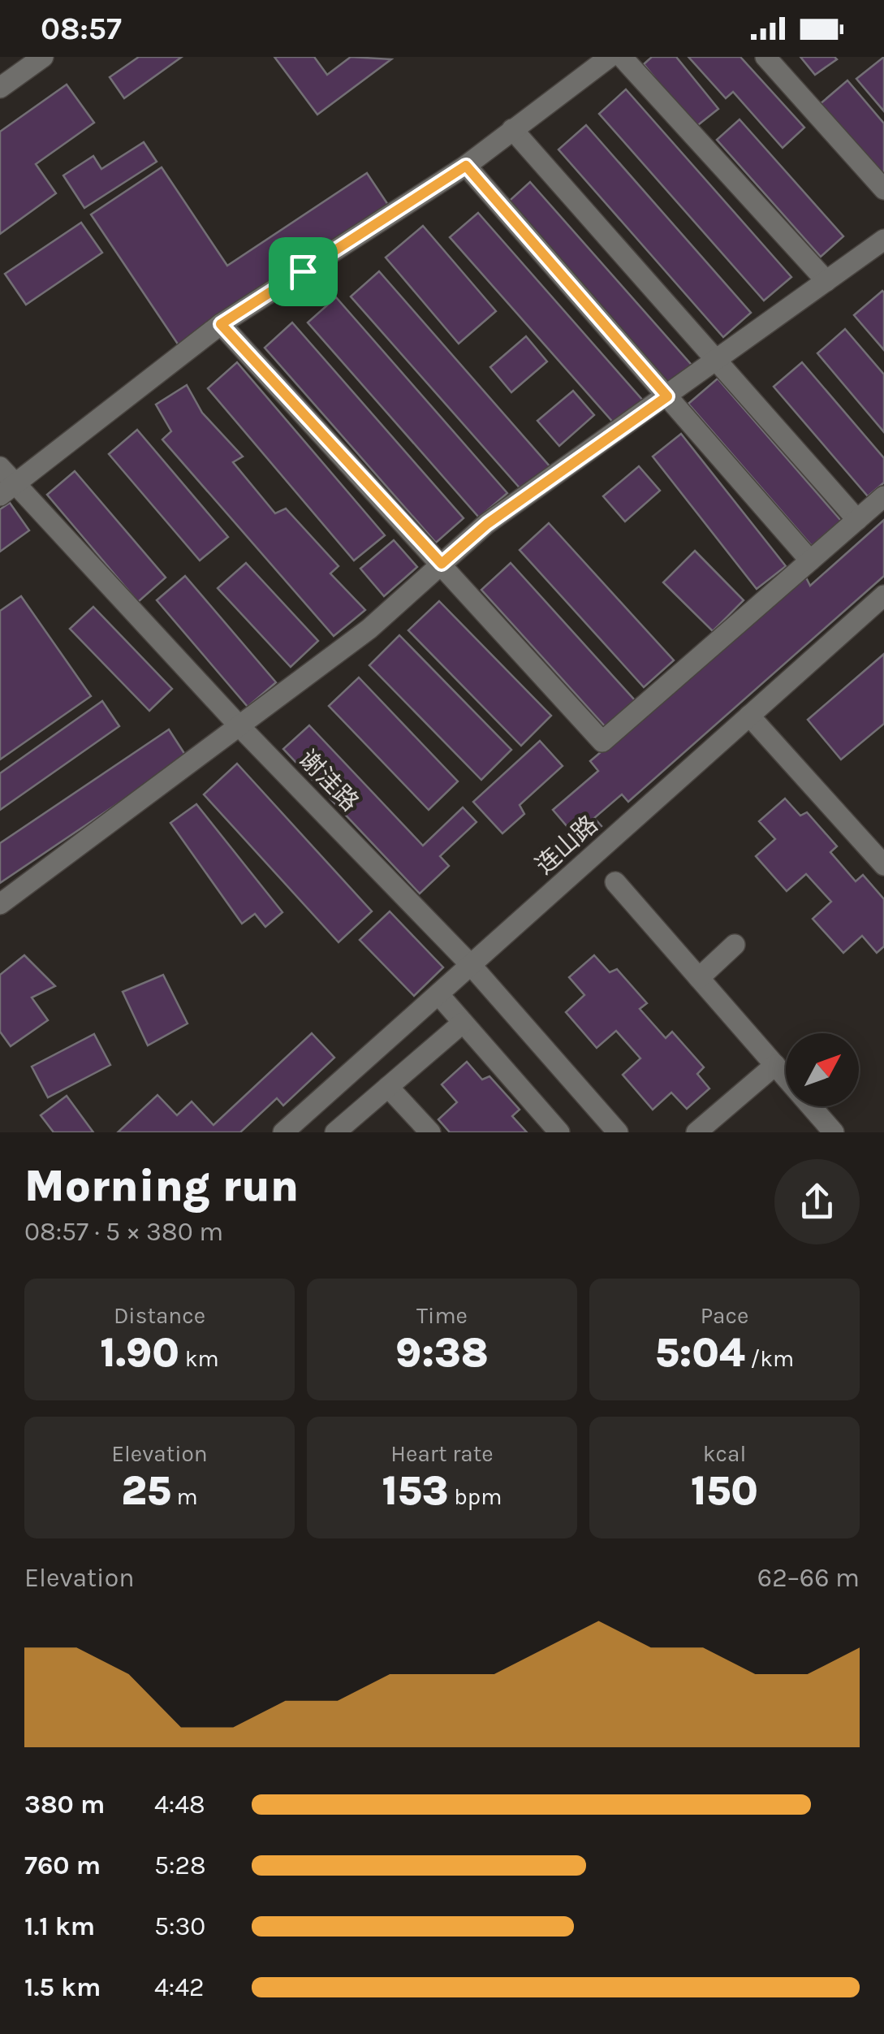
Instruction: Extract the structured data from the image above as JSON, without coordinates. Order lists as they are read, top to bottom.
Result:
{
  "streets": {
    "street": ["谢洼路", "连山路"]
  },
  "crossings": [
    ["谢洼路", "连山路"]
  ],
  "north": "top right",
  "page": {
    "status": "08:57",
    "heading": ["Morning run", "08:57 · 5 × 380 m"],
    "stats": [
      ["Distance", "1.90 km"],
      ["Time", "9:38"],
      ["Pace", "5:04 /km"],
      ["Elevation", "25 m"],
      ["Heart rate", "153 bpm"],
      ["kcal", "150"]
    ],
    "chart": ["Elevation", "62–66 m"],
    "list": [
      {
        "name": "380 m",
        "note": "4:48"
      },
      {
        "name": "760 m",
        "note": "5:28"
      },
      {
        "name": "1.1 km",
        "note": "5:30"
      },
      {
        "name": "1.5 km",
        "note": "4:42"
      }
    ]
  }
}
